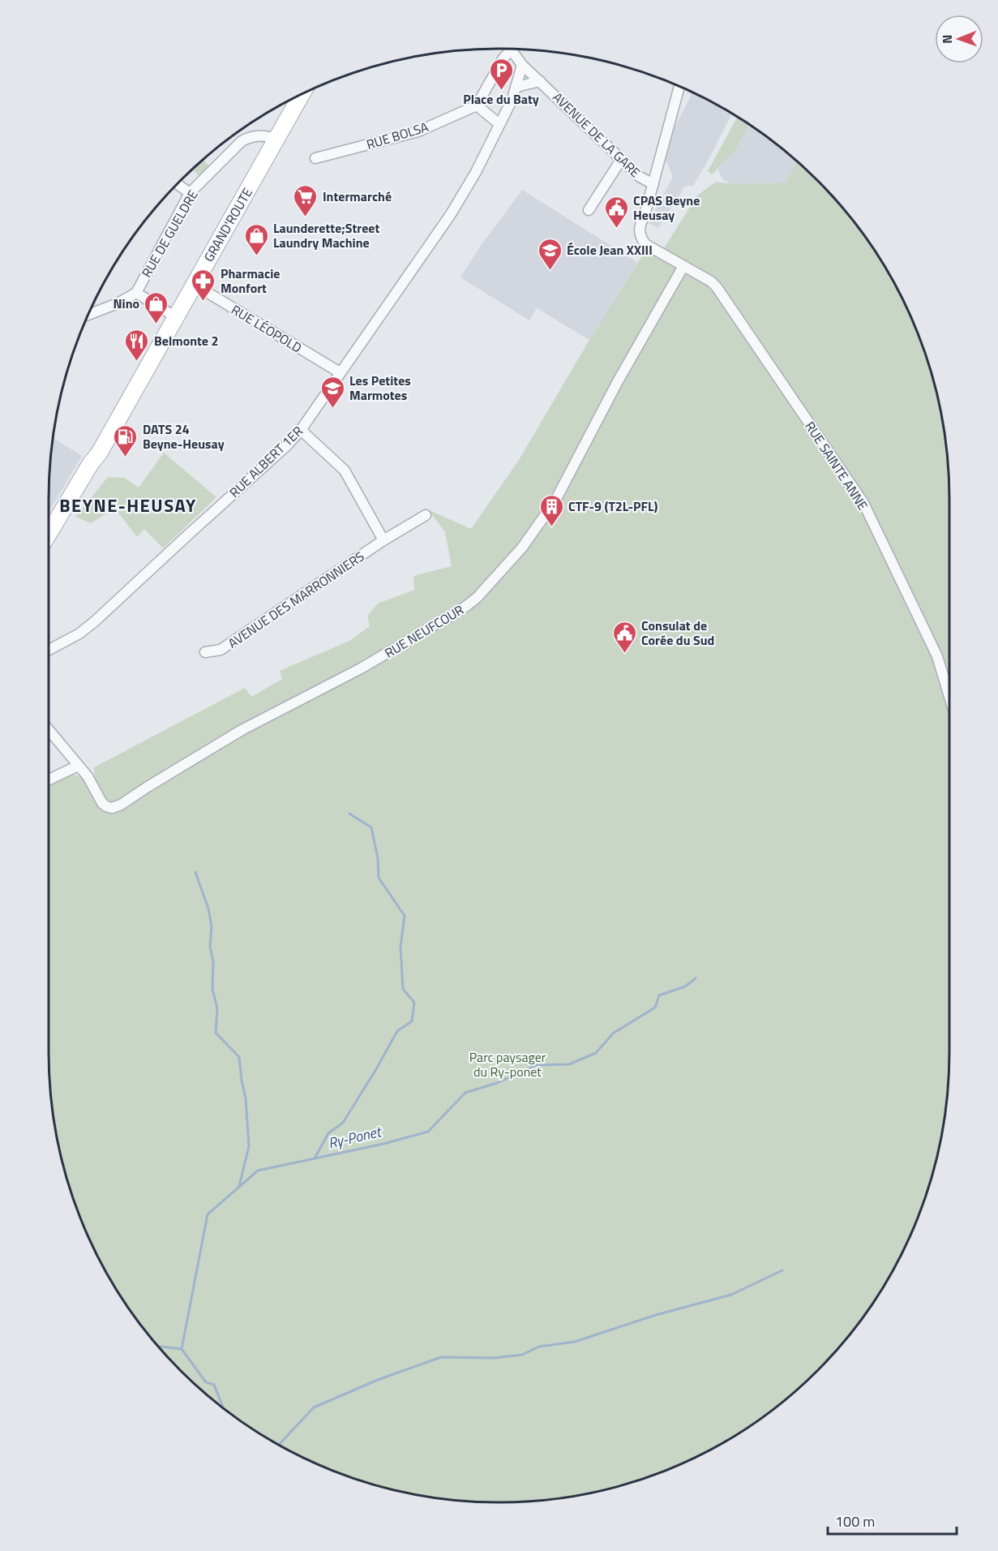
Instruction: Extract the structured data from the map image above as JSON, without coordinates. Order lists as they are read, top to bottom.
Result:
{
  "streets": {
    "main road": ["GRAND'ROUTE"],
    "street": [
      "AVENUE DE LA GARE",
      "RUE BOLSA",
      "RUE DE GUELDRE",
      "RUE LÉOPOLD",
      "RUE ALBERT 1ER",
      "RUE SAINTE ANNE",
      "AVENUE DES MARRONNIERS",
      "RUE NEUFCOUR"
    ]
  },
  "crossings": [
    ["AVENUE DE LA GARE", "RUE SAINTE ANNE"],
    ["GRAND'ROUTE", "RUE DE GUELDRE"],
    ["GRAND'ROUTE", "RUE LÉOPOLD"],
    ["RUE LÉOPOLD", "RUE ALBERT 1ER"],
    ["RUE SAINTE ANNE", "RUE NEUFCOUR"]
  ],
  "districts": ["BEYNE-HEUSAY"],
  "water": ["Ry-Ponet"],
  "parks": ["Parc paysager du Ry-ponet"],
  "places": {
    "parking": ["Place du Baty"],
    "supermarket": ["Intermarché"],
    "public building": ["CPAS Beyne Heusay", "Consulat de Corée du Sud"],
    "shop": ["Launderette;Street Laundry Machine", "Nino"],
    "school or university": ["École Jean XXIII", "Les Petites Marmotes"],
    "pharmacy": ["Pharmacie Monfort"],
    "restaurant": ["Belmonte 2"],
    "fuel station": ["DATS 24 Beyne-Heusay"],
    "building": ["CTF-9 (T2L-PFL)"]
  },
  "scale_bar": "100 m",
  "north": "left"
}
